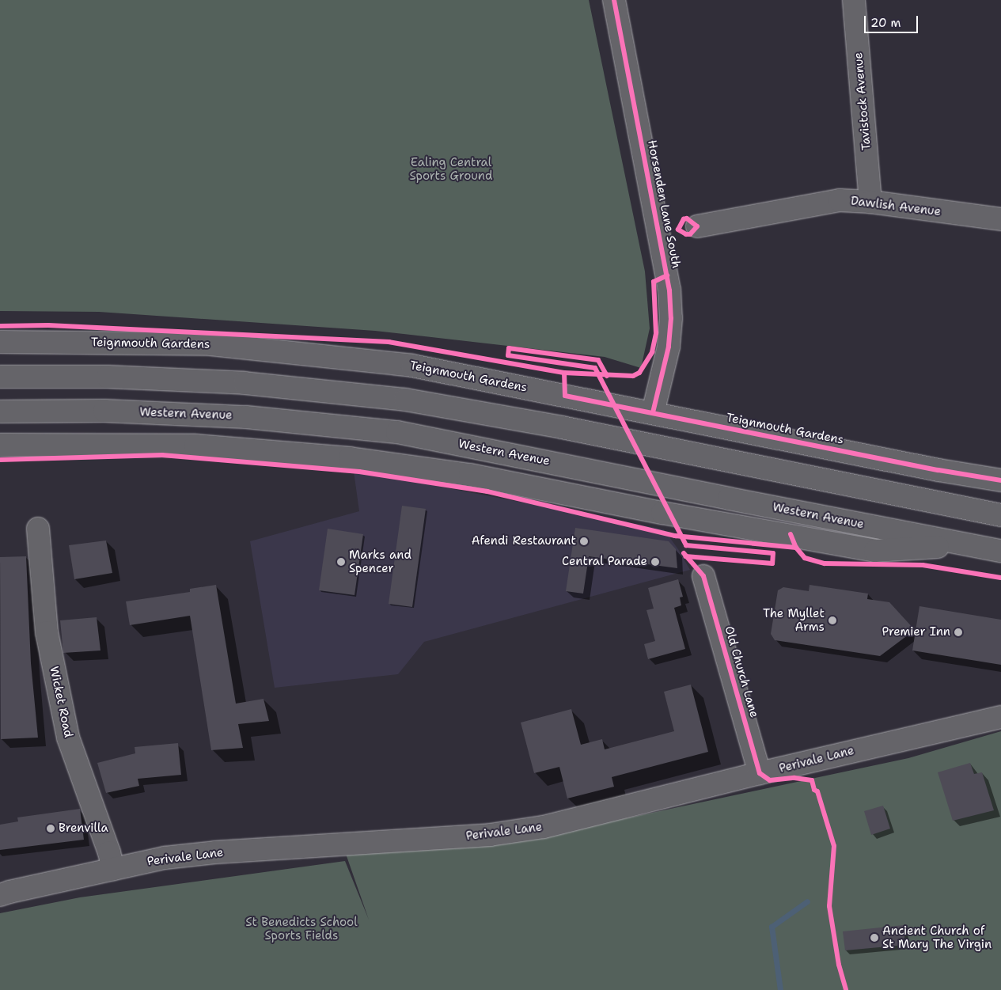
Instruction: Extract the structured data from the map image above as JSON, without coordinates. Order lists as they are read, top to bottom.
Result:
{
  "streets": {
    "main road": [
      "Tavistock Avenue",
      "Horsenden Lane South",
      "Dawlish Avenue",
      "Teignmouth Gardens",
      "Western Avenue",
      "Old Church Lane",
      "Wicket Road",
      "Perivale Lane"
    ]
  },
  "crossings": [
    ["Tavistock Avenue", "Dawlish Avenue"],
    ["Horsenden Lane South", "Teignmouth Gardens"],
    ["Old Church Lane", "Perivale Lane"],
    ["Wicket Road", "Perivale Lane"]
  ],
  "parks": ["Ealing Central Sports Ground", "St Benedicts School Sports Fields"],
  "places": [
    "Afendi Restaurant",
    "Marks and Spencer",
    "Central Parade",
    "The Myllet Arms",
    "Premier Inn",
    "Brenvilla",
    "Ancient Church of St Mary The Virgin"
  ],
  "scale_bar": "20 m"
}
